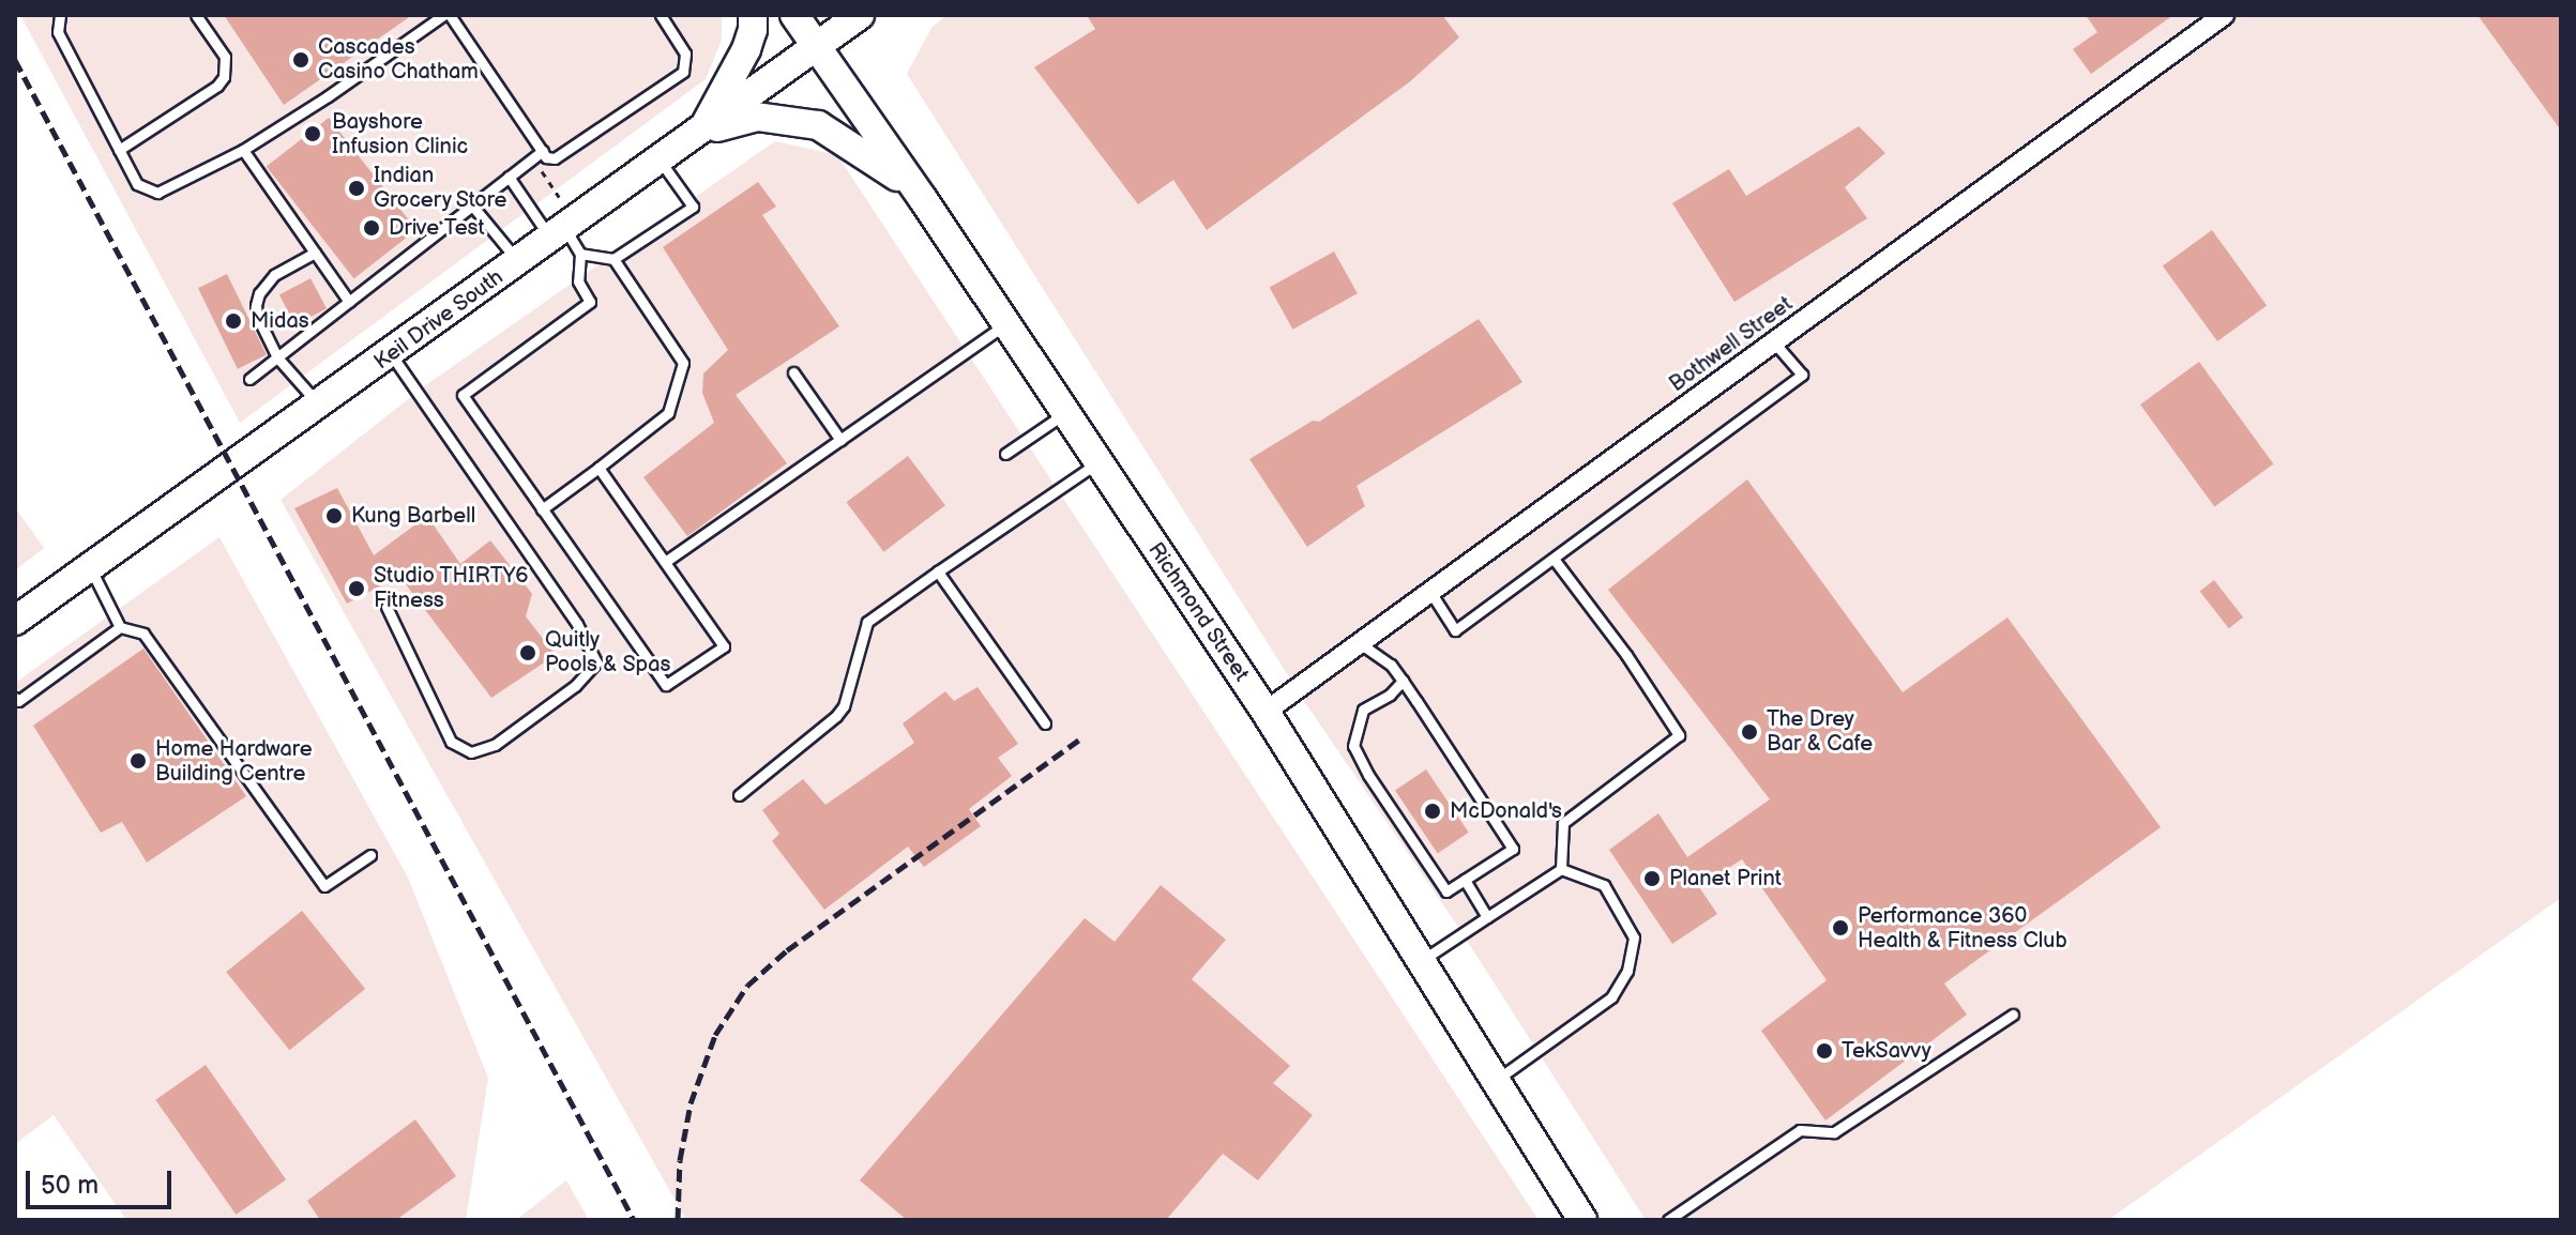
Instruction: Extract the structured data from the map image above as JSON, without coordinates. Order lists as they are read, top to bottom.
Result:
{
  "streets": {
    "main road": ["Keil Drive South", "Richmond Street"],
    "street": ["Bothwell Street"]
  },
  "crossings": [
    ["Keil Drive South", "Richmond Street"],
    ["Bothwell Street", "Richmond Street"]
  ],
  "places": [
    "Cascades Casino Chatham",
    "Bayshore Infusion Clinic",
    "Indian Grocery Store",
    "Drive Test",
    "Midas",
    "Kung Barbell",
    "Studio THIRTY6 Fitness",
    "Quitly Pools & Spas",
    "The Drey Bar & Cafe",
    "Home Hardware Building Centre",
    "McDonald's",
    "Planet Print",
    "Performance 360 Health & Fitness Club",
    "TekSavvy"
  ],
  "scale_bar": "50 m"
}
